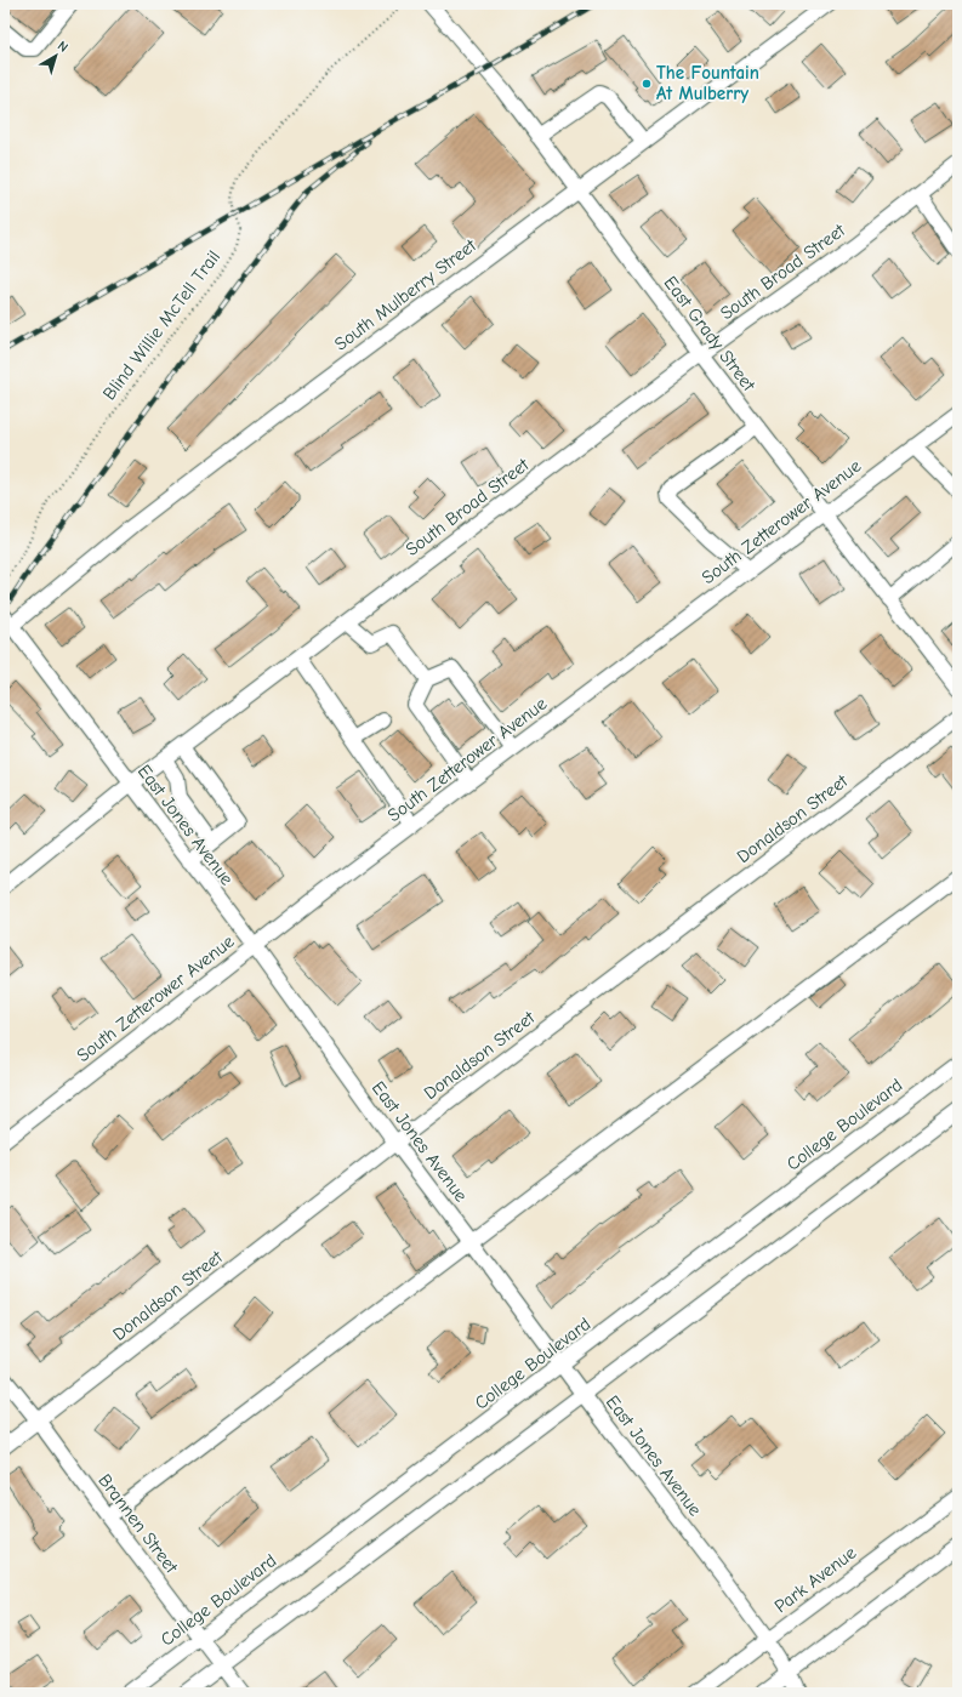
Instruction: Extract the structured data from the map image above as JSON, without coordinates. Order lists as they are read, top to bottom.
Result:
{
  "streets": {
    "street": [
      "South Broad Street",
      "South Mulberry Street",
      "East Grady Street",
      "South Zetterower Avenue",
      "Donaldson Street",
      "East Jones Avenue",
      "College Boulevard",
      "Brannen Street",
      "Park Avenue"
    ],
    "path": ["Blind Willie McTell Trail"]
  },
  "crossings": [
    ["South Broad Street", "East Grady Street"],
    ["South Broad Street", "East Jones Avenue"],
    ["South Mulberry Street", "East Grady Street"],
    ["South Mulberry Street", "East Jones Avenue"],
    ["East Grady Street", "South Zetterower Avenue"],
    ["South Zetterower Avenue", "East Jones Avenue"],
    ["Donaldson Street", "East Jones Avenue"],
    ["Donaldson Street", "Brannen Street"],
    ["East Jones Avenue", "College Boulevard"],
    ["East Jones Avenue", "Park Avenue"],
    ["College Boulevard", "Brannen Street"]
  ],
  "places": ["The Fountain At Mulberry"],
  "north": "top right"
}
